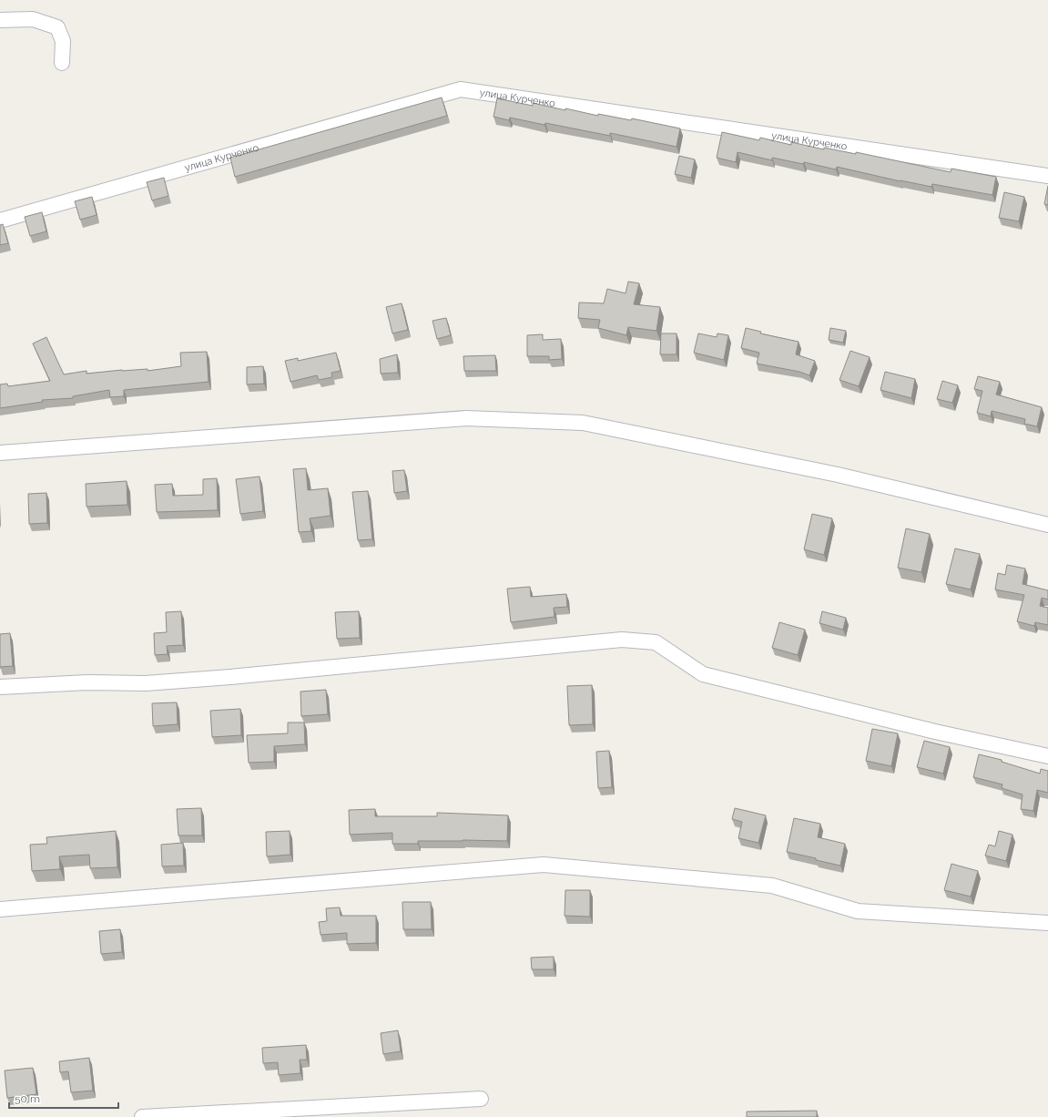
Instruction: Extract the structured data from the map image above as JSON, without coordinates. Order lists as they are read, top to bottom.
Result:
{
  "streets": {
    "street": ["улица Курченко"]
  },
  "scale_bar": "50 m"
}
